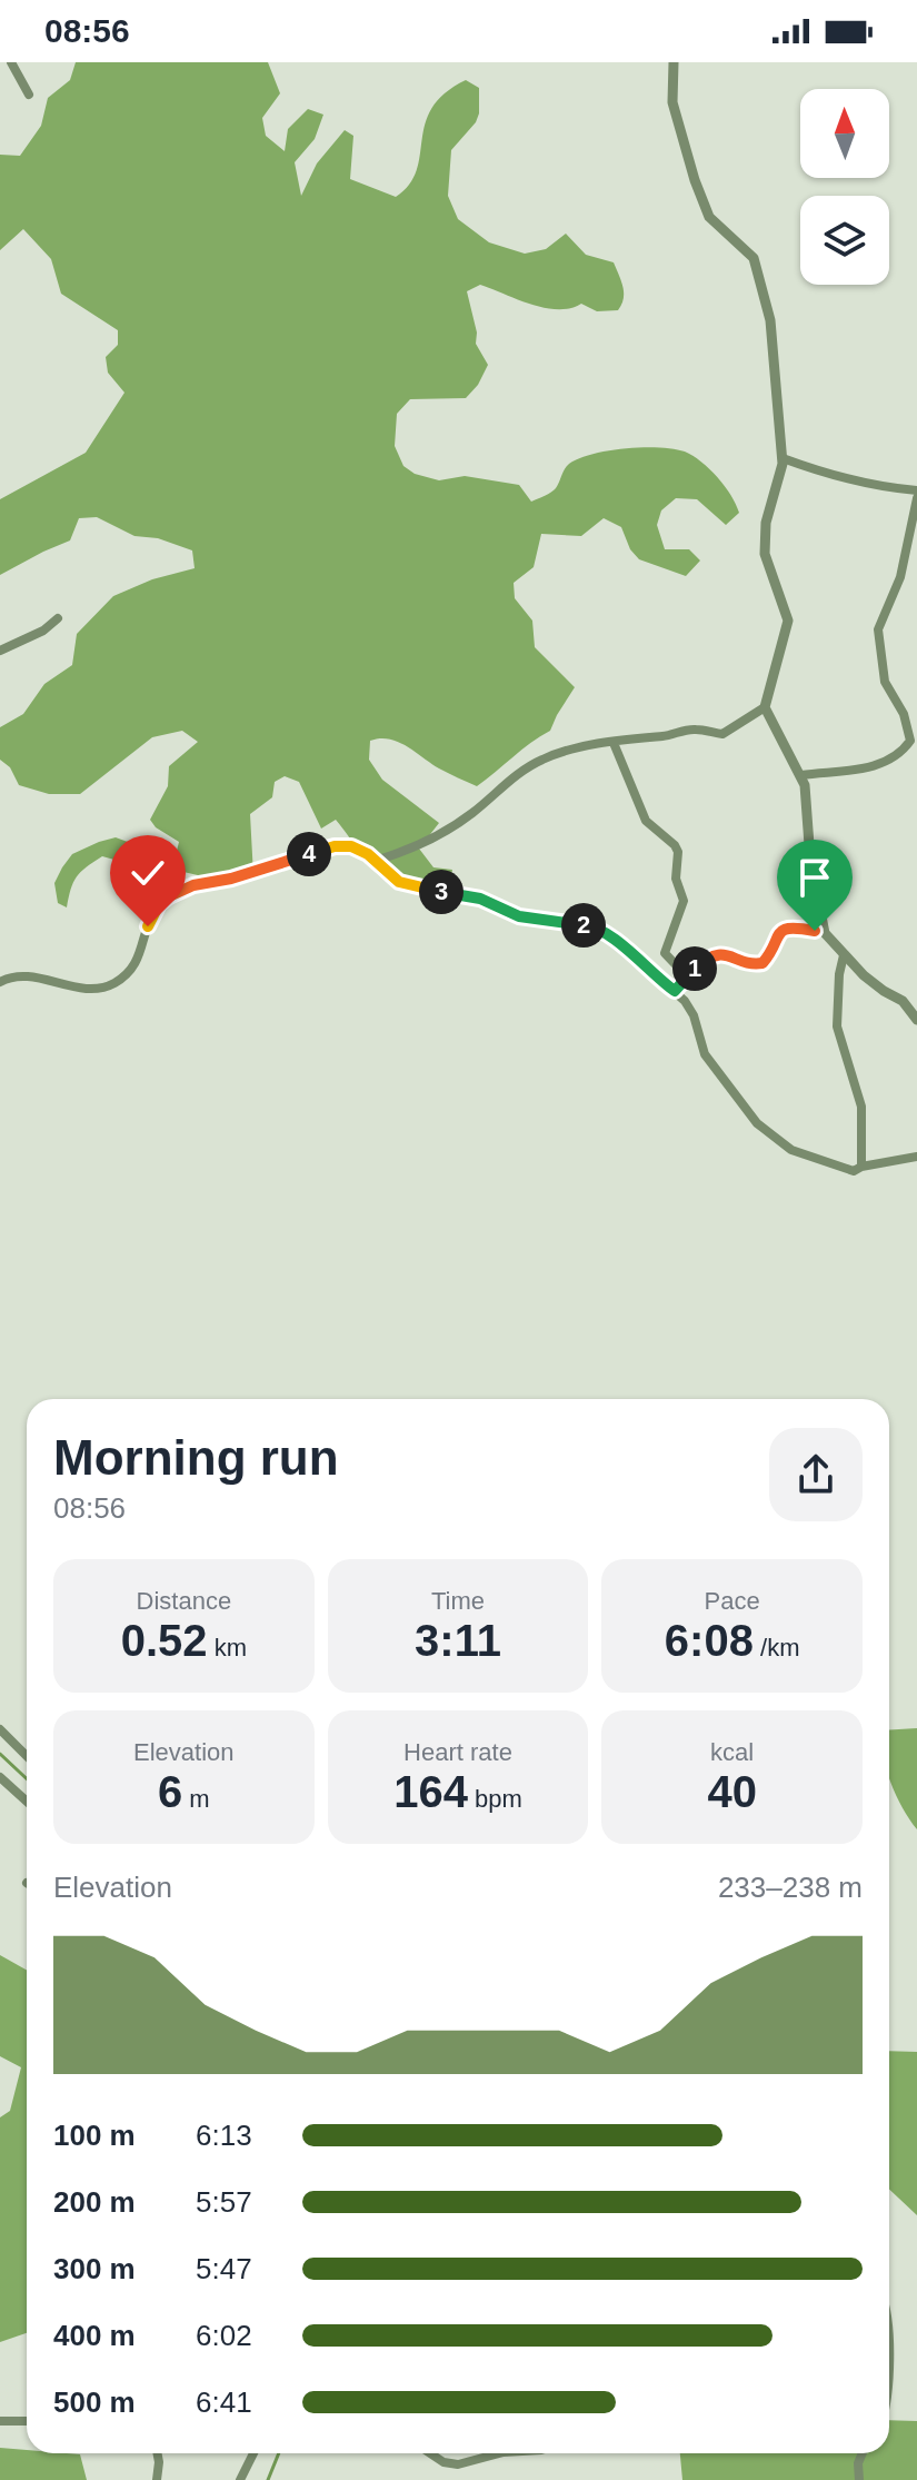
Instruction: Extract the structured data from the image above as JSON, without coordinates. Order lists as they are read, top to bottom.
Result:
{
  "north": "top",
  "page": {
    "status": "08:56",
    "pins": [
      "4",
      "3",
      "2",
      "1"
    ],
    "heading": ["Morning run", "08:56"],
    "stats": [
      ["Distance", "0.52 km"],
      ["Time", "3:11"],
      ["Pace", "6:08 /km"],
      ["Elevation", "6 m"],
      ["Heart rate", "164 bpm"],
      ["kcal", "40"]
    ],
    "chart": ["Elevation", "233–238 m"],
    "list": [
      {
        "name": "100 m",
        "note": "6:13"
      },
      {
        "name": "200 m",
        "note": "5:57"
      },
      {
        "name": "300 m",
        "note": "5:47"
      },
      {
        "name": "400 m",
        "note": "6:02"
      },
      {
        "name": "500 m",
        "note": "6:41"
      }
    ]
  }
}
